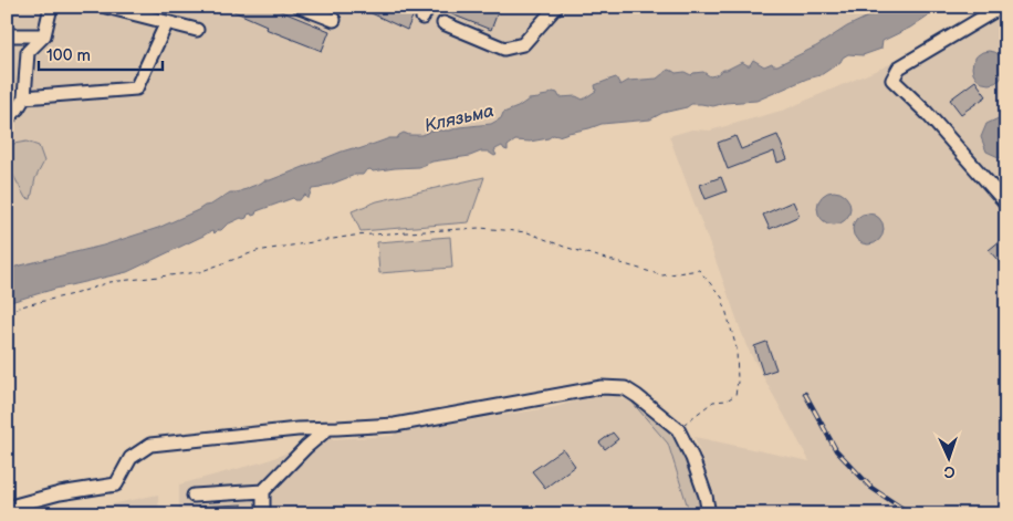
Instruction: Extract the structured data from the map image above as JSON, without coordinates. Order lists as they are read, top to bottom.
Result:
{
  "water": ["Клязьма"],
  "scale_bar": "100 m",
  "north": "bottom"
}
